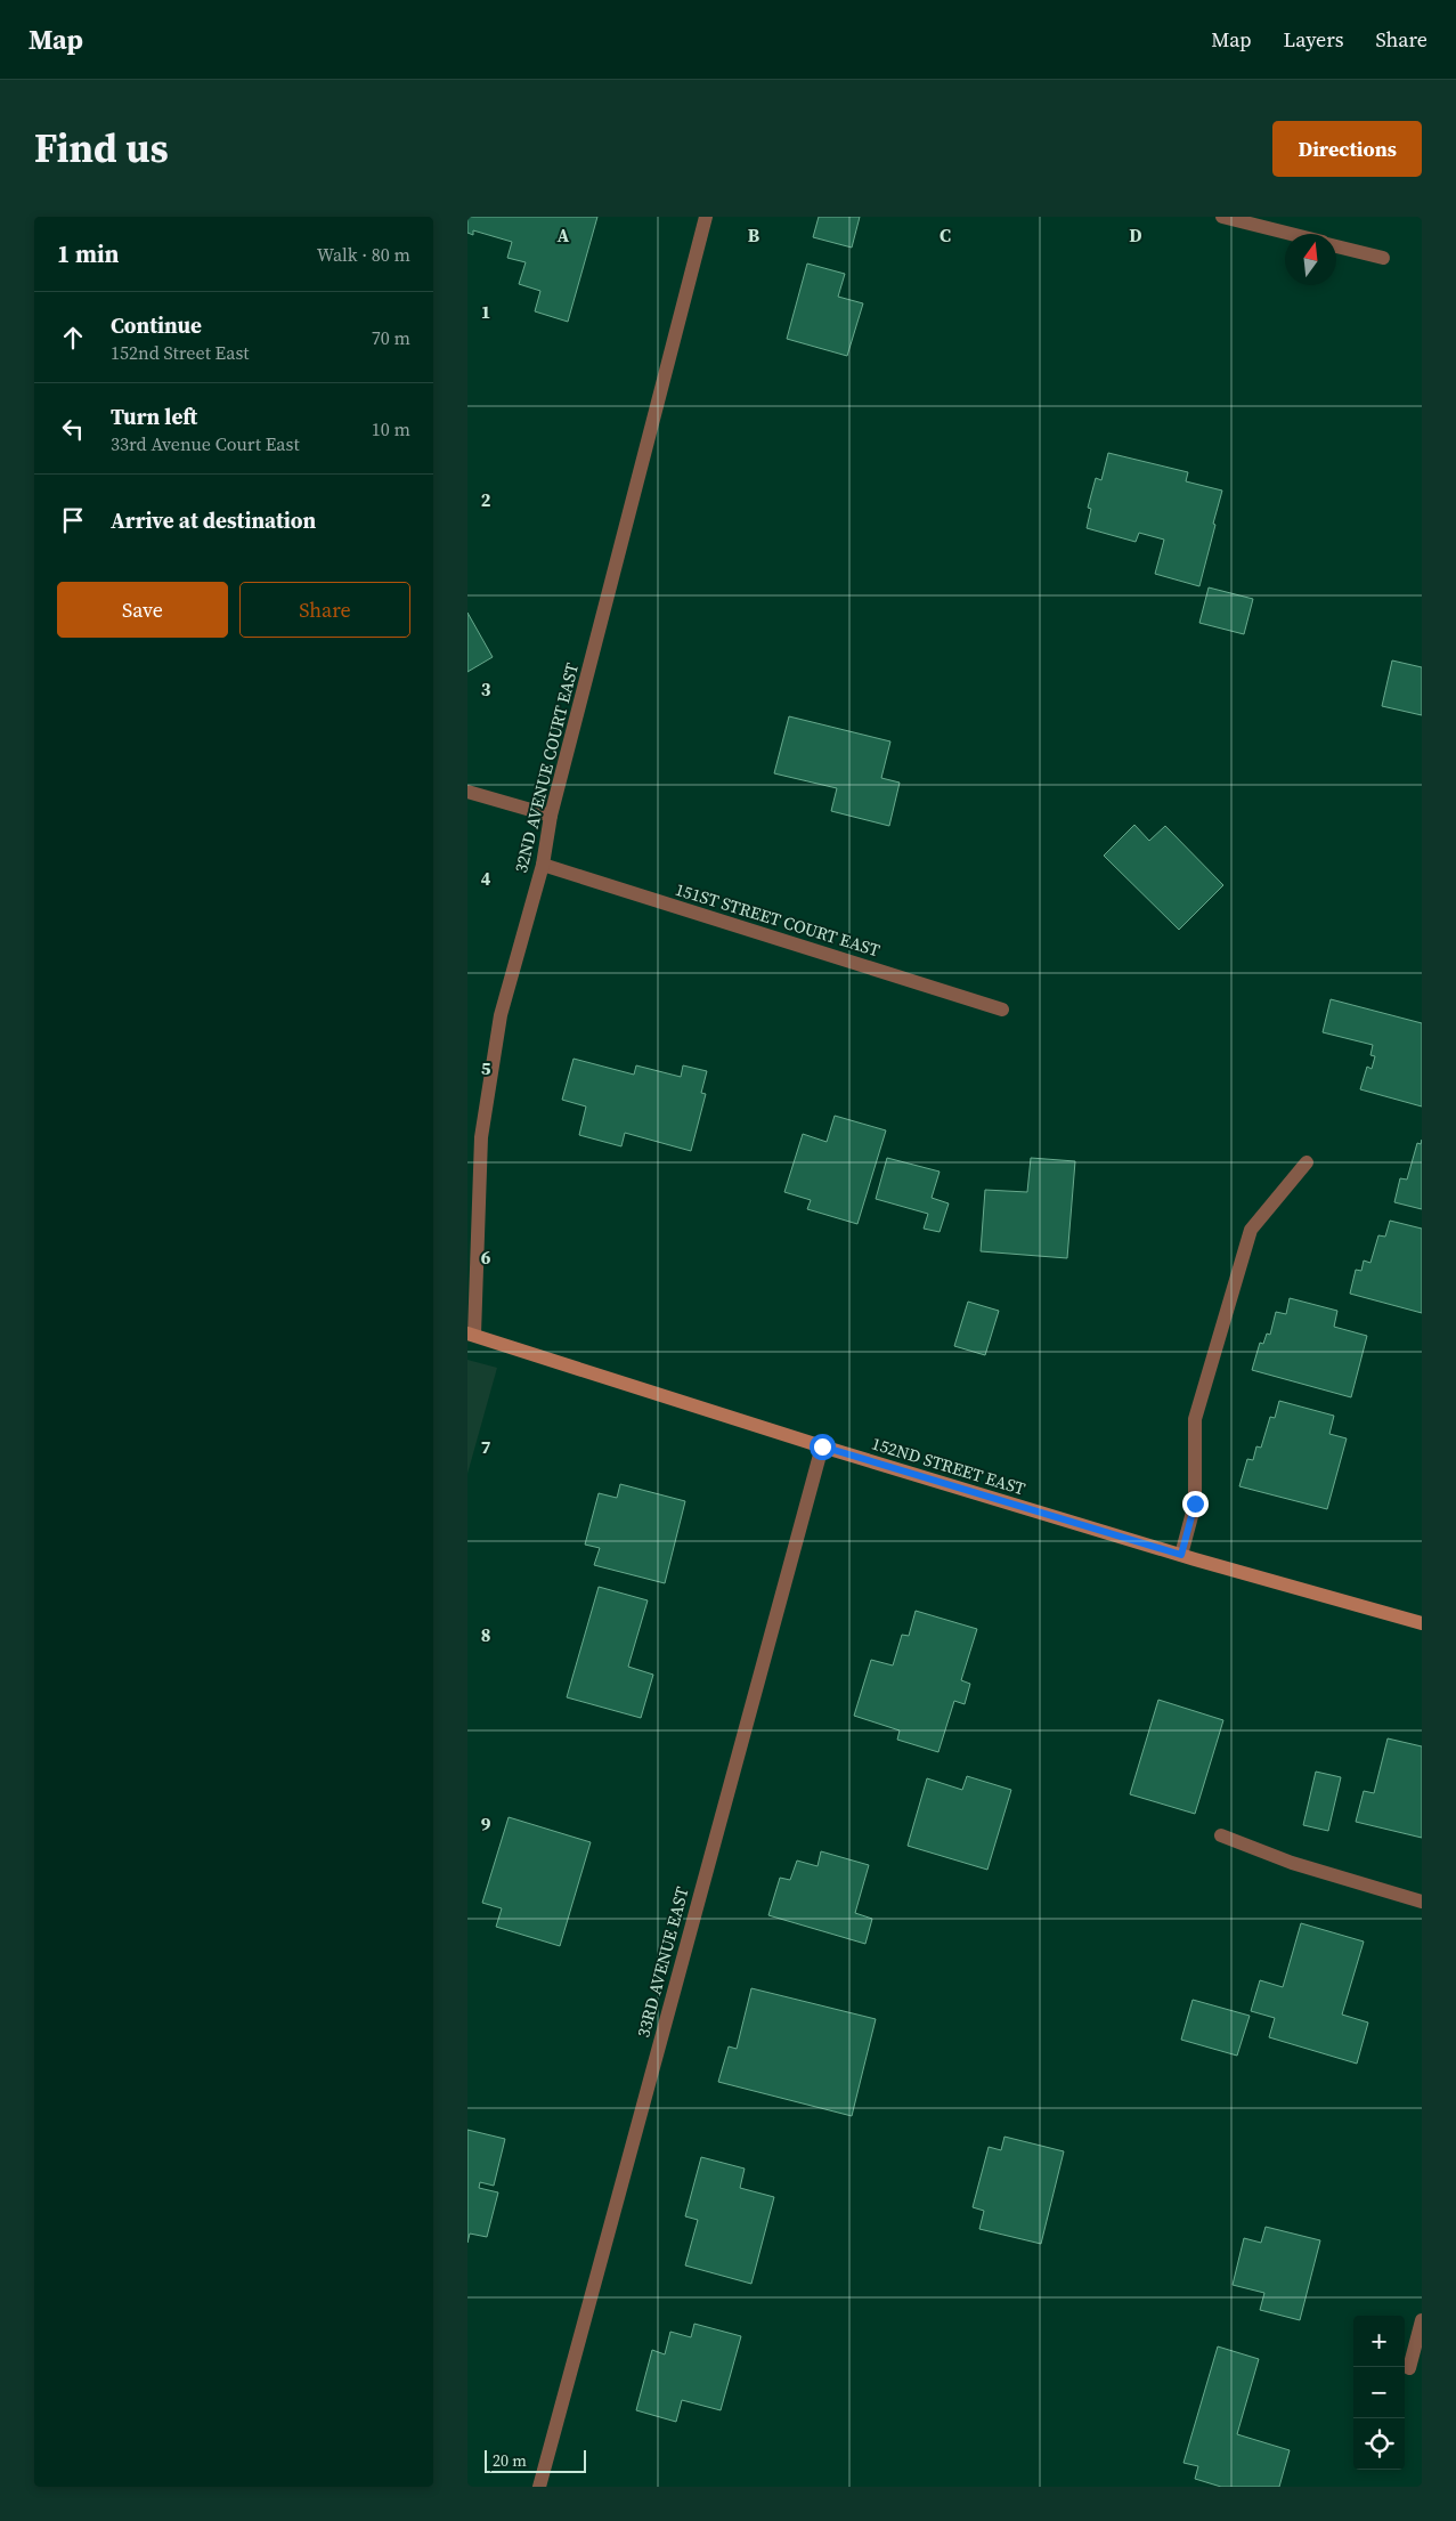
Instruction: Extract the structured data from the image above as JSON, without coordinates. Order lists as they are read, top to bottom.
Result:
{
  "streets": {
    "main road": ["152ND STREET EAST"],
    "street": ["32ND AVENUE COURT EAST", "151ST STREET COURT EAST", "33RD AVENUE EAST"]
  },
  "crossings": [
    ["32ND AVENUE COURT EAST", "151ST STREET COURT EAST"],
    ["32ND AVENUE COURT EAST", "152ND STREET EAST"],
    ["152ND STREET EAST", "33RD AVENUE EAST"]
  ],
  "scale_bar": "20 m",
  "north": "top",
  "page": {
    "header": "Map",
    "nav": ["Map", "Layers", "Share"],
    "title": "Find us",
    "buttons": [
      "Directions",
      ["Save", "Share"]
    ],
    "heading": ["1 min", "Walk · 80 m"],
    "list": [
      ["Continue", "152nd Street East", "70 m"],
      ["Turn left", "33rd Avenue Court East", "10 m"],
      "Arrive at destination"
    ],
    "map_buttons": ["+", "−"],
    "scale": "20 m"
  },
  "grid": {
    "columns": [
      "A",
      "B",
      "C",
      "D"
    ],
    "rows": [
      "1",
      "2",
      "3",
      "4",
      "5",
      "6",
      "7",
      "8",
      "9"
    ]
  }
}
